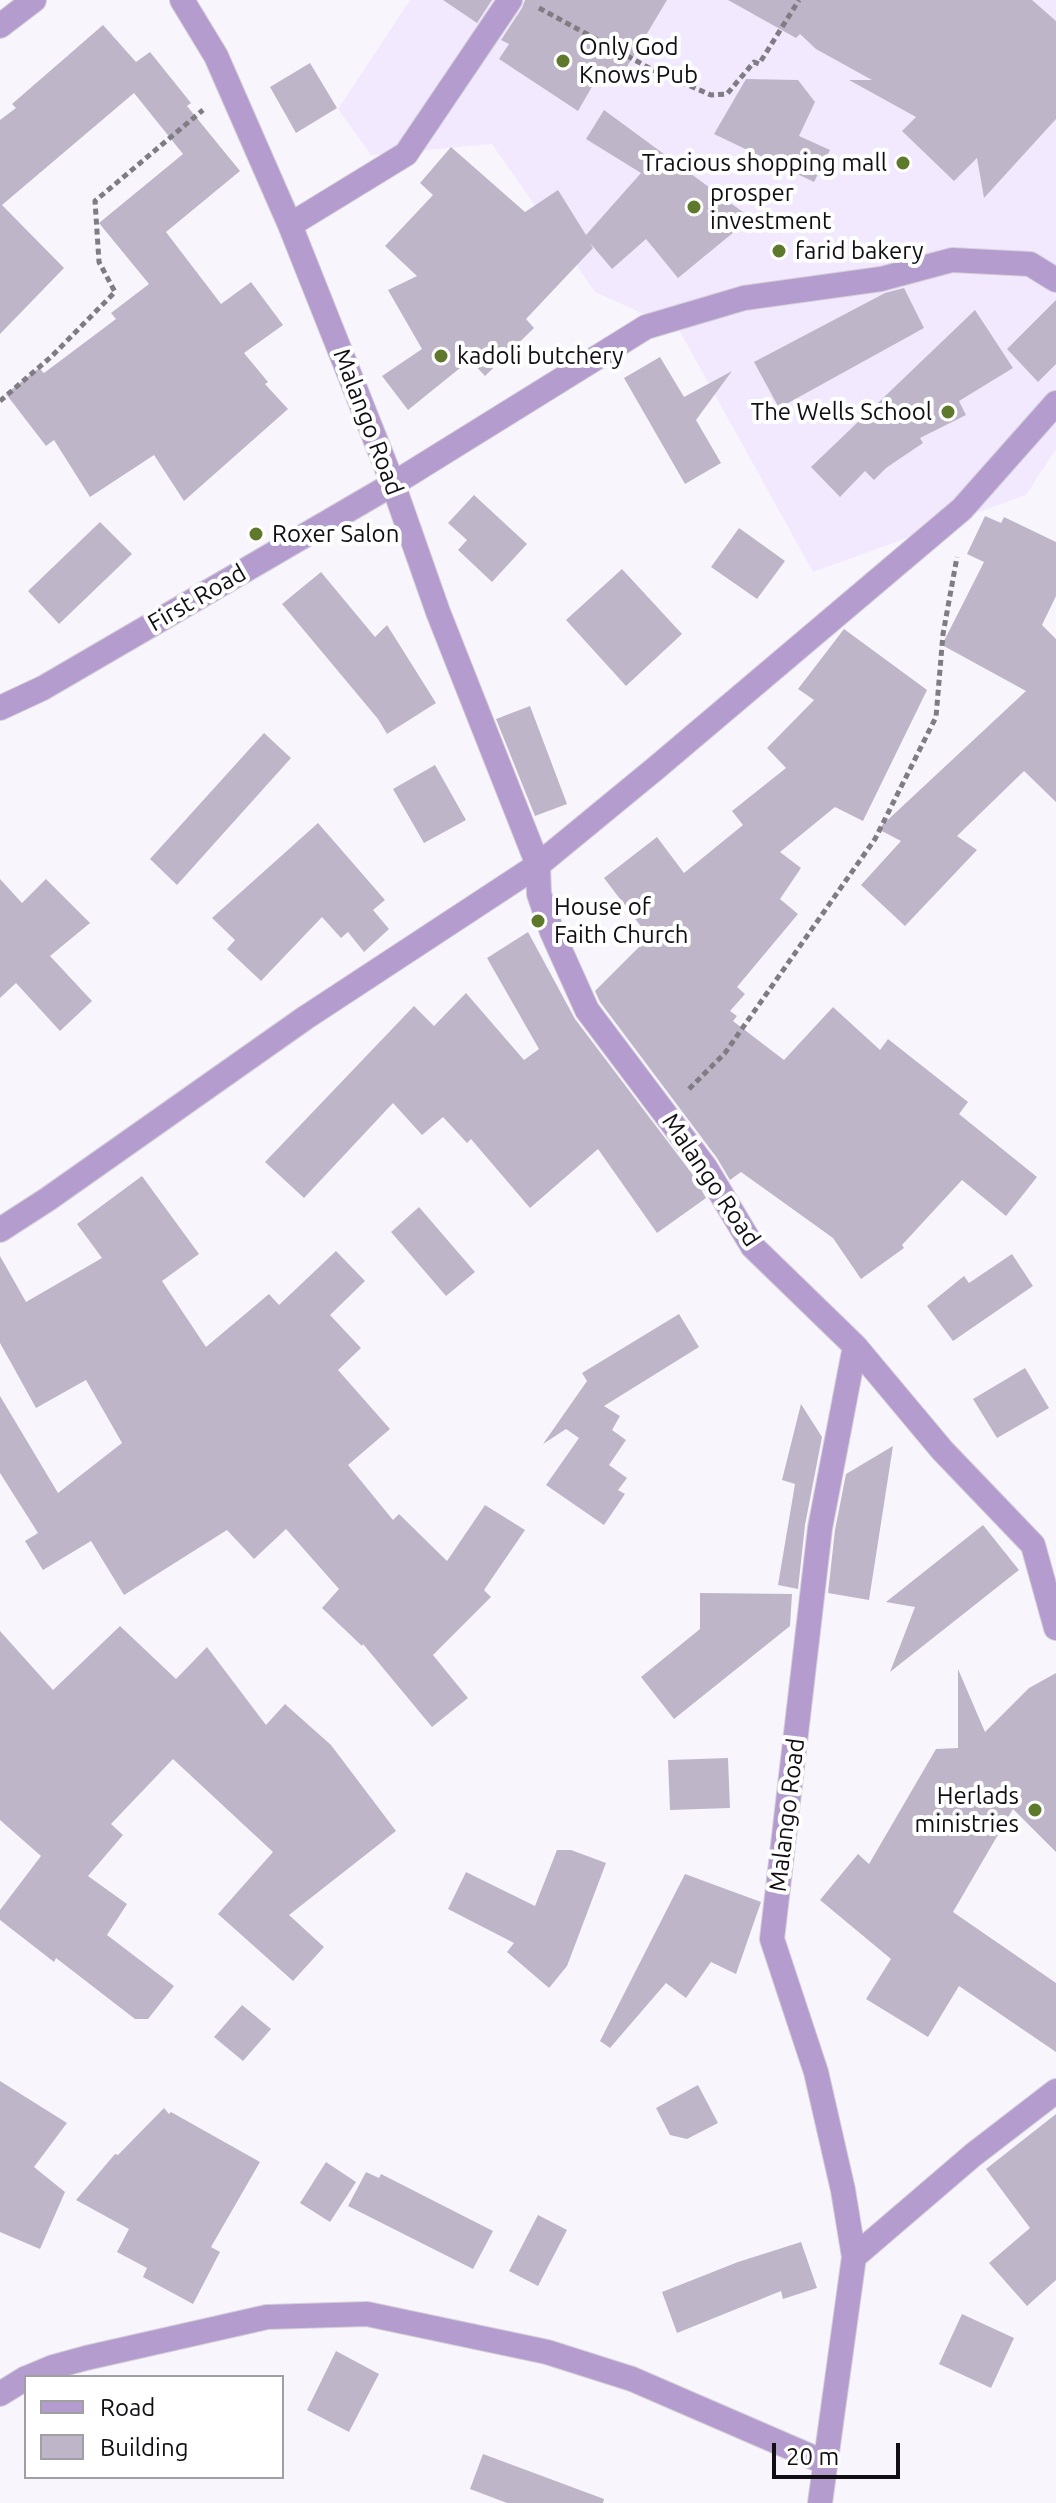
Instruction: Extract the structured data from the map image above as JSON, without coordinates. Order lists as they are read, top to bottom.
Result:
{
  "streets": {
    "street": ["Malango Road", "First Road"]
  },
  "crossings": [
    ["Malango Road", "First Road"]
  ],
  "places": [
    "Only God Knows Pub",
    "Tracious shopping mall",
    "prosper investment",
    "farid bakery",
    "kadoli butchery",
    "The Wells School",
    "Roxer Salon",
    "House of Faith Church",
    "Herlads ministries"
  ],
  "legend": ["Road", "Building"],
  "scale_bar": "20 m"
}
